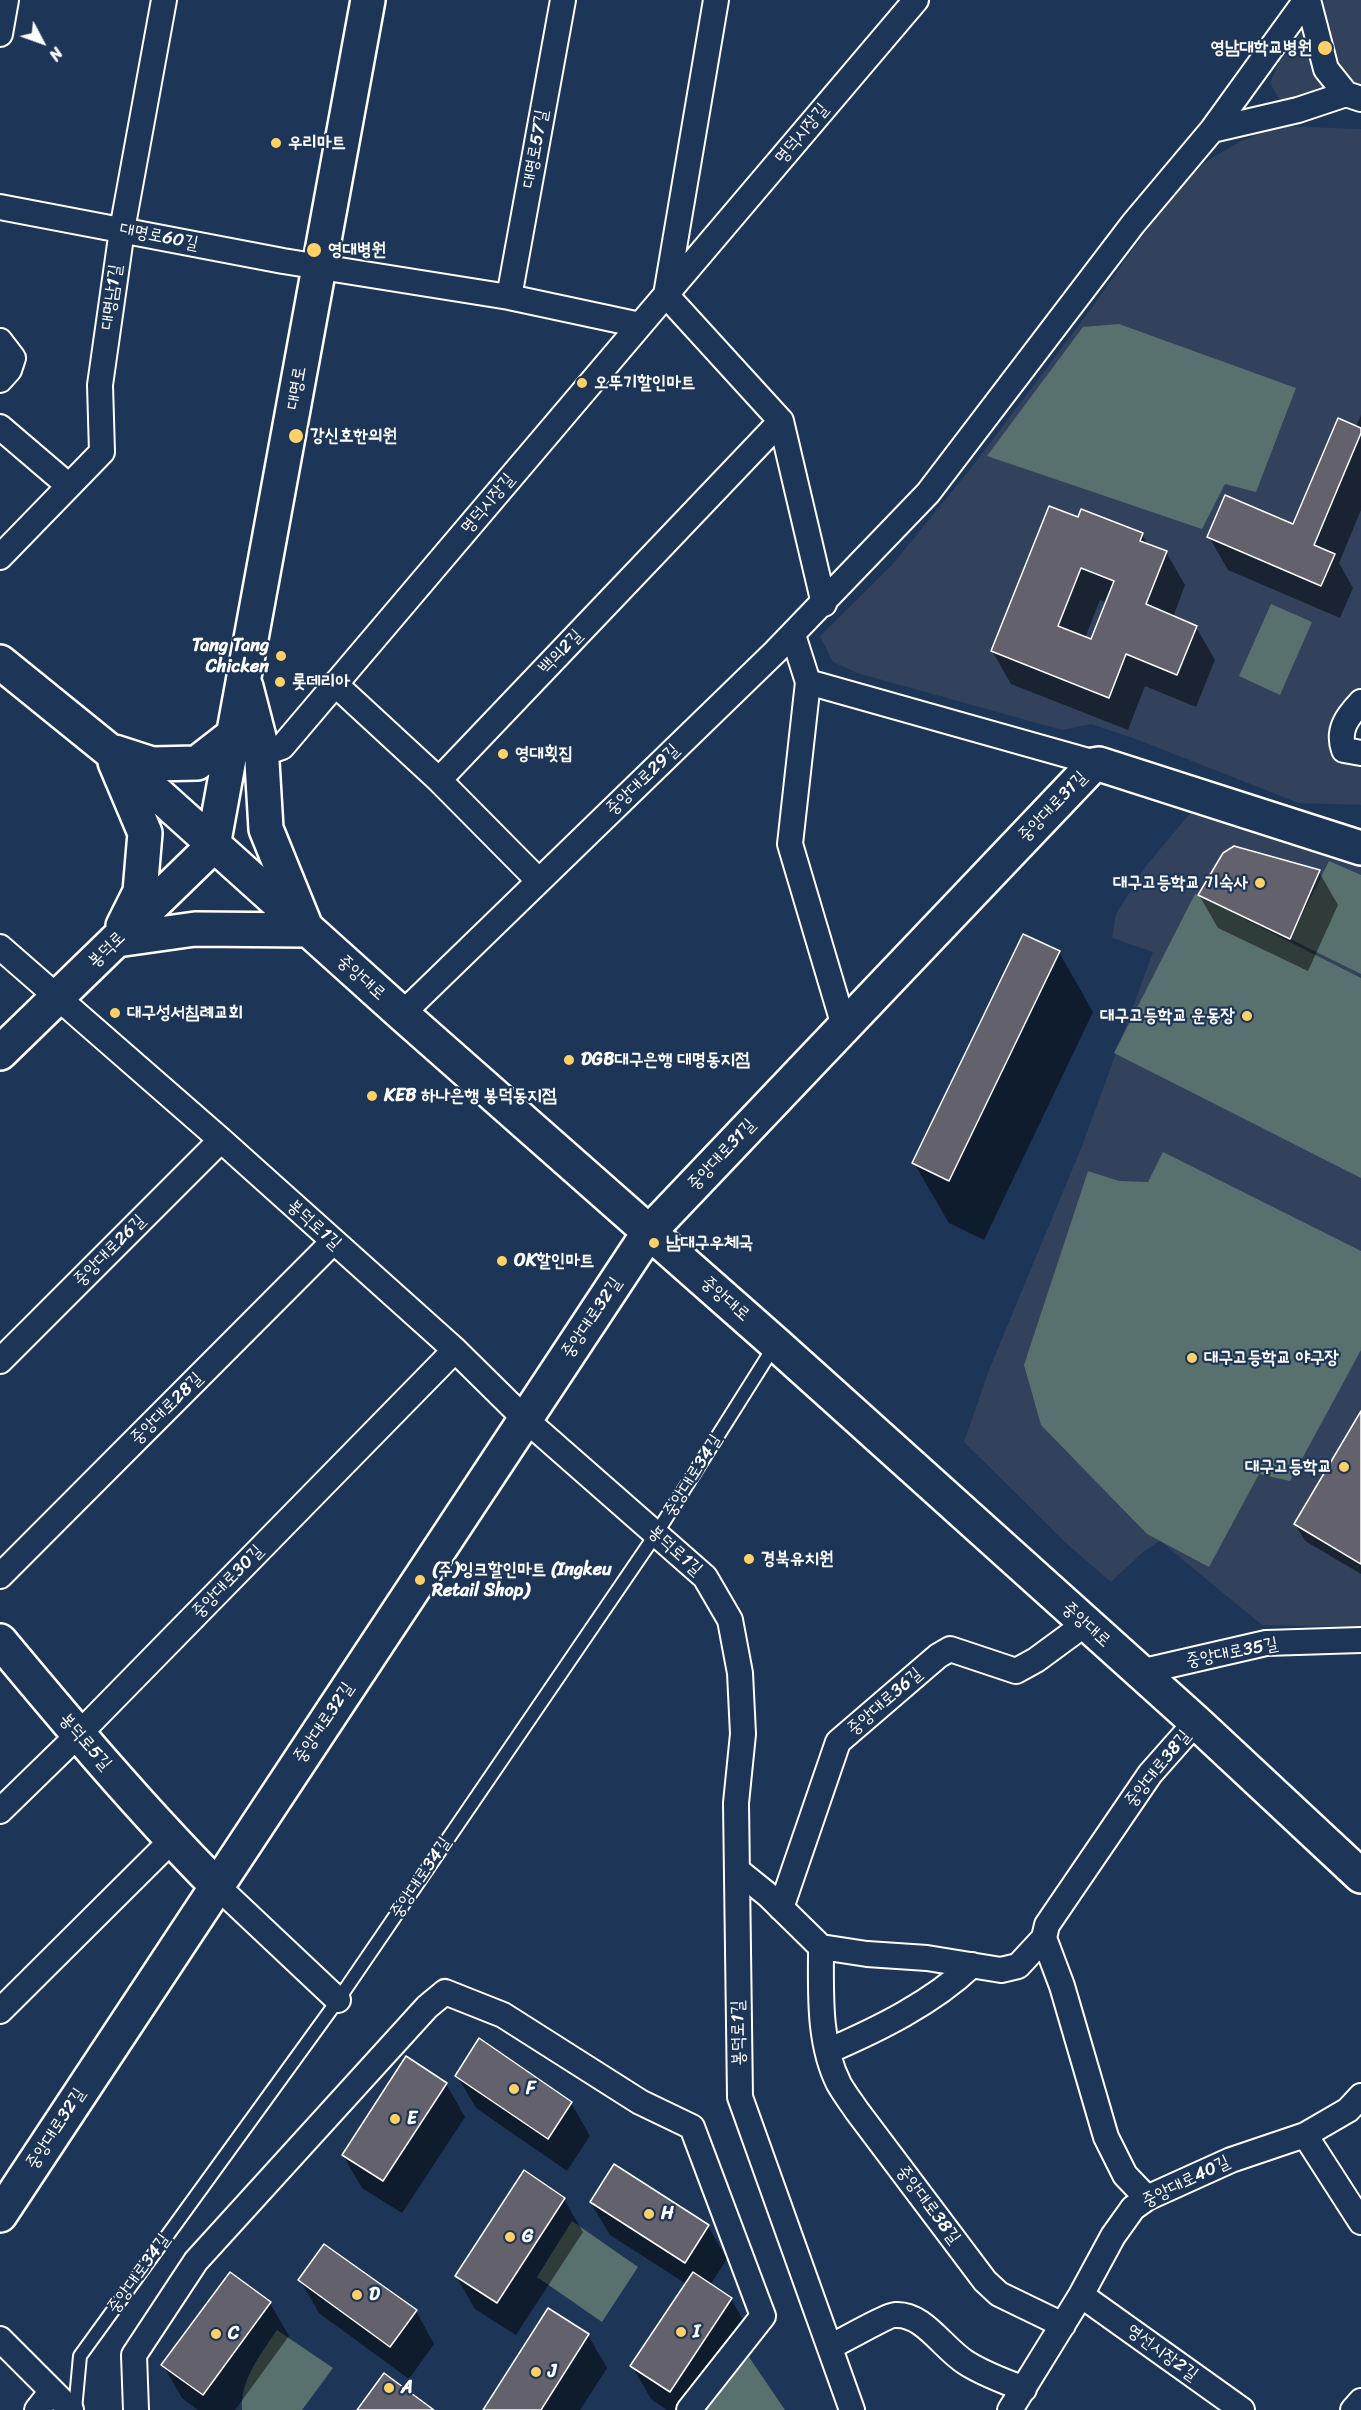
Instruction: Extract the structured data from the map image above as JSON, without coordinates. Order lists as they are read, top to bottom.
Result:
{
  "streets": {
    "main road": [
      "대명로",
      "중앙대로31길",
      "봉덕로",
      "중앙대로",
      "중앙대로32길",
      "봉덕로5길"
    ],
    "street": [
      "명덕시장길",
      "대명로57길",
      "대명로60길",
      "대명남1길",
      "백의2길",
      "중앙대로29길",
      "봉덕로1길",
      "중앙대로26길",
      "중앙대로28길",
      "중앙대로30길",
      "중앙대로35길",
      "중앙대로36길",
      "중앙대로38길",
      "중앙대로40길",
      "영선시장2길"
    ],
    "lane": ["중앙대로34길"]
  },
  "crossings": [
    ["대명로60길", "대명남1길"],
    ["대명로60길", "대명로"],
    ["대명로", "봉덕로"],
    ["대명로", "중앙대로"],
    ["중앙대로29길", "중앙대로"],
    ["중앙대로31길", "중앙대로"],
    ["중앙대로31길", "중앙대로32길"],
    ["봉덕로", "중앙대로"],
    ["봉덕로", "봉덕로1길"],
    ["중앙대로", "중앙대로32길"],
    ["중앙대로", "중앙대로34길"],
    ["중앙대로", "중앙대로35길"],
    ["중앙대로", "중앙대로36길"],
    ["중앙대로", "중앙대로38길"],
    ["봉덕로1길", "중앙대로26길"],
    ["봉덕로1길", "중앙대로32길"],
    ["봉덕로1길", "중앙대로28길"],
    ["봉덕로1길", "중앙대로34길"],
    ["봉덕로1길", "중앙대로30길"],
    ["중앙대로32길", "봉덕로5길"],
    ["중앙대로34길", "봉덕로5길"],
    ["중앙대로30길", "봉덕로5길"],
    ["중앙대로38길", "중앙대로40길"],
    ["중앙대로40길", "영선시장2길"]
  ],
  "places": [
    "영남대학교병원",
    "우리마트",
    "영대병원",
    "오뚜기할인마트",
    "강신호한의원",
    "Tang Tang Chicken",
    "롯데리아",
    "영대횟집",
    "대구고등학교 기숙사",
    "대구성서침례교회",
    "대구고등학교 운동장",
    "DGB대구은행 대명동지점",
    "KEB 하나은행 봉덕동지점",
    "남대구우체국",
    "OK할인마트",
    "대구고등학교 야구장",
    "대구고등학교",
    "경북유치원",
    "(주)잉크할인마트 (Ingkeu Retail Shop)",
    "F",
    "E",
    "H",
    "G",
    "D",
    "I",
    "C",
    "J",
    "A"
  ],
  "north": "bottom right"
}
